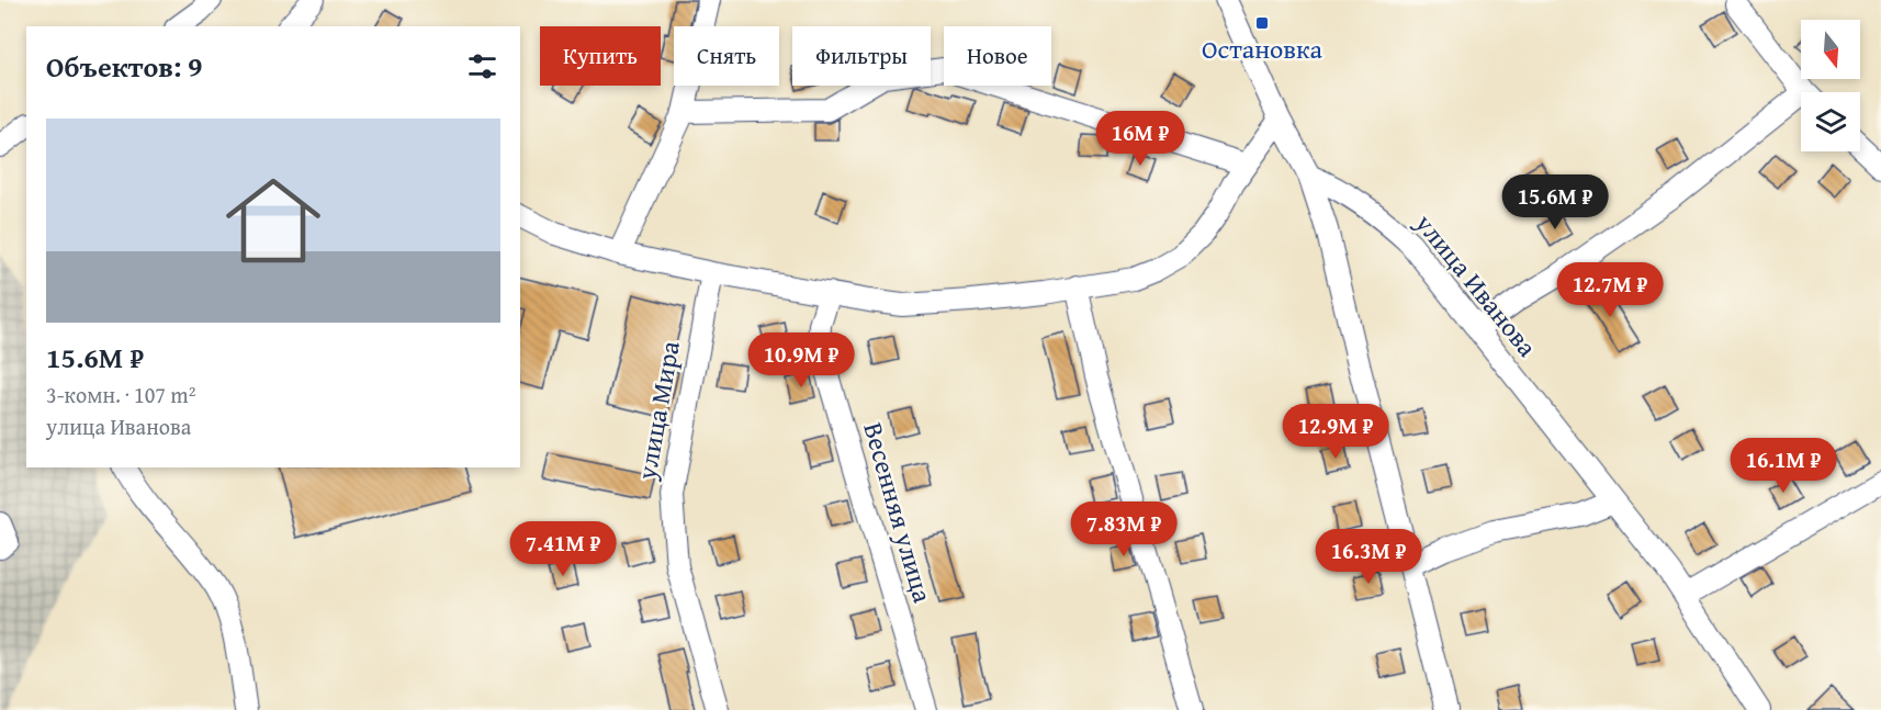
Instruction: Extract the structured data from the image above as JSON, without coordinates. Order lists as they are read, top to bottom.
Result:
{
  "streets": {
    "street": ["улица Иванова", "улица Мира", "Весенняя улица"]
  },
  "places": {
    "transit": ["Остановка"]
  },
  "north": "bottom",
  "page": {
    "chip": [
      "Купить",
      "Снять",
      "Фильтры",
      "Новое"
    ],
    "heading": "Объектов: 9",
    "list": [
      {
        "name": "15.6M ₽",
        "note": "3-комн. · 107 m² · улица Иванова"
      }
    ],
    "price": [
      "16M ₽",
      "15.6M ₽",
      "12.7M ₽",
      "10.9M ₽",
      "12.9M ₽",
      "16.1M ₽",
      "7.83M ₽",
      "7.41M ₽",
      "16.3M ₽"
    ]
  }
}
